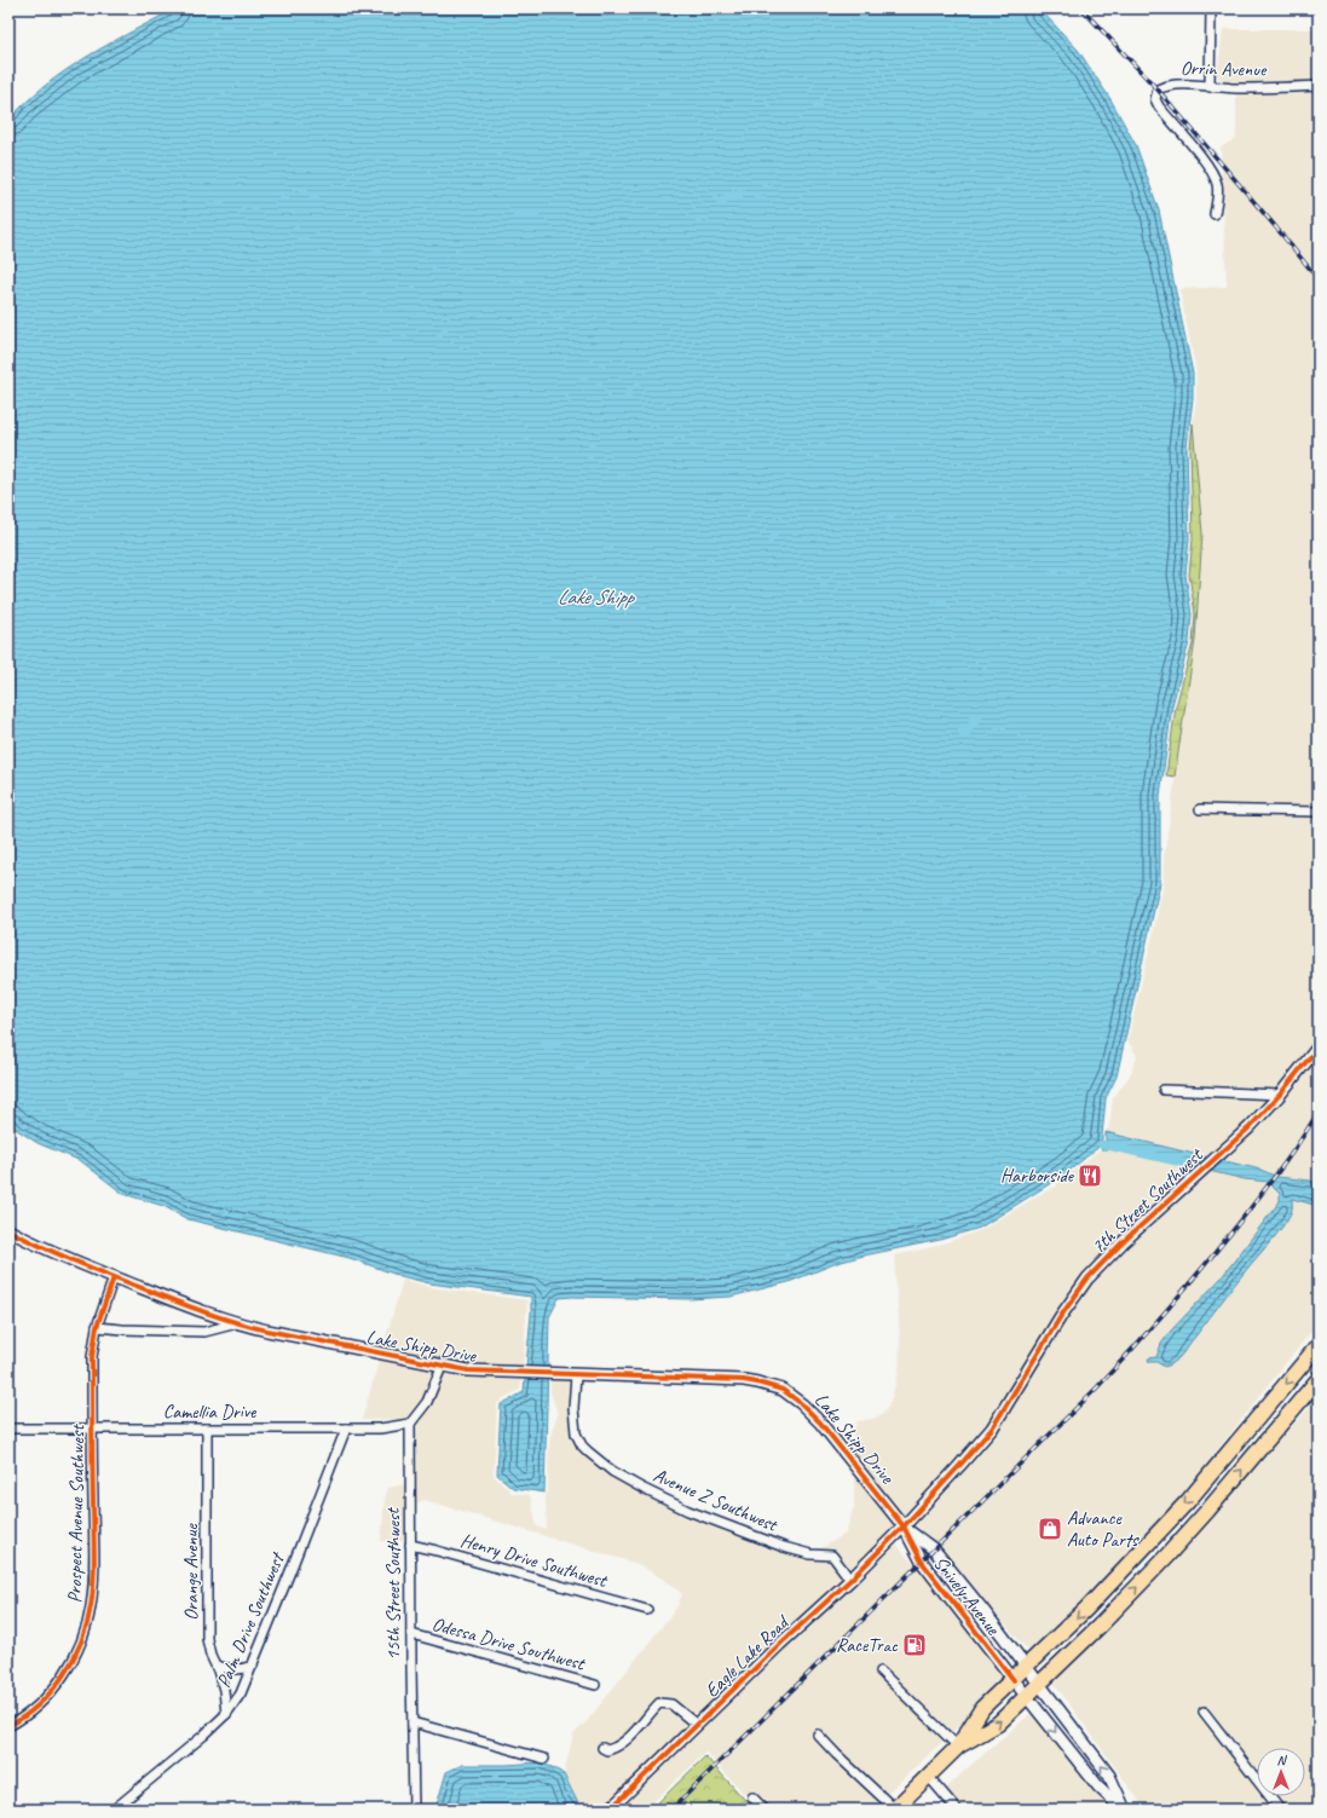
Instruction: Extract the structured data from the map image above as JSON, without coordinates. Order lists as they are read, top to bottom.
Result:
{
  "streets": {
    "street": [
      "Orrin Avenue",
      "7th Street Southwest",
      "Lake Shipp Drive",
      "Camellia Drive",
      "Avenue Z Southwest",
      "Prospect Avenue Southwest",
      "Henry Drive Southwest",
      "Orange Avenue",
      "15th Street Southwest",
      "Snively Avenue",
      "Palm Drive Southwest",
      "Odessa Drive Southwest",
      "Eagle Lake Road"
    ]
  },
  "crossings": [
    ["7th Street Southwest", "Lake Shipp Drive"],
    ["7th Street Southwest", "Snively Avenue"],
    ["7th Street Southwest", "Eagle Lake Road"],
    ["Lake Shipp Drive", "Avenue Z Southwest"],
    ["Lake Shipp Drive", "Prospect Avenue Southwest"],
    ["Lake Shipp Drive", "Snively Avenue"],
    ["Lake Shipp Drive", "Eagle Lake Road"],
    ["Camellia Drive", "Prospect Avenue Southwest"],
    ["Camellia Drive", "Orange Avenue"],
    ["Camellia Drive", "15th Street Southwest"],
    ["Camellia Drive", "Palm Drive Southwest"],
    ["Avenue Z Southwest", "Eagle Lake Road"],
    ["Henry Drive Southwest", "15th Street Southwest"],
    ["Orange Avenue", "Palm Drive Southwest"],
    ["15th Street Southwest", "Odessa Drive Southwest"],
    ["Snively Avenue", "Eagle Lake Road"]
  ],
  "water": ["Lake Shipp"],
  "places": {
    "restaurant": ["Harborside"],
    "shop": ["Advance Auto Parts"],
    "fuel station": ["RaceTrac"]
  },
  "north": "top"
}
